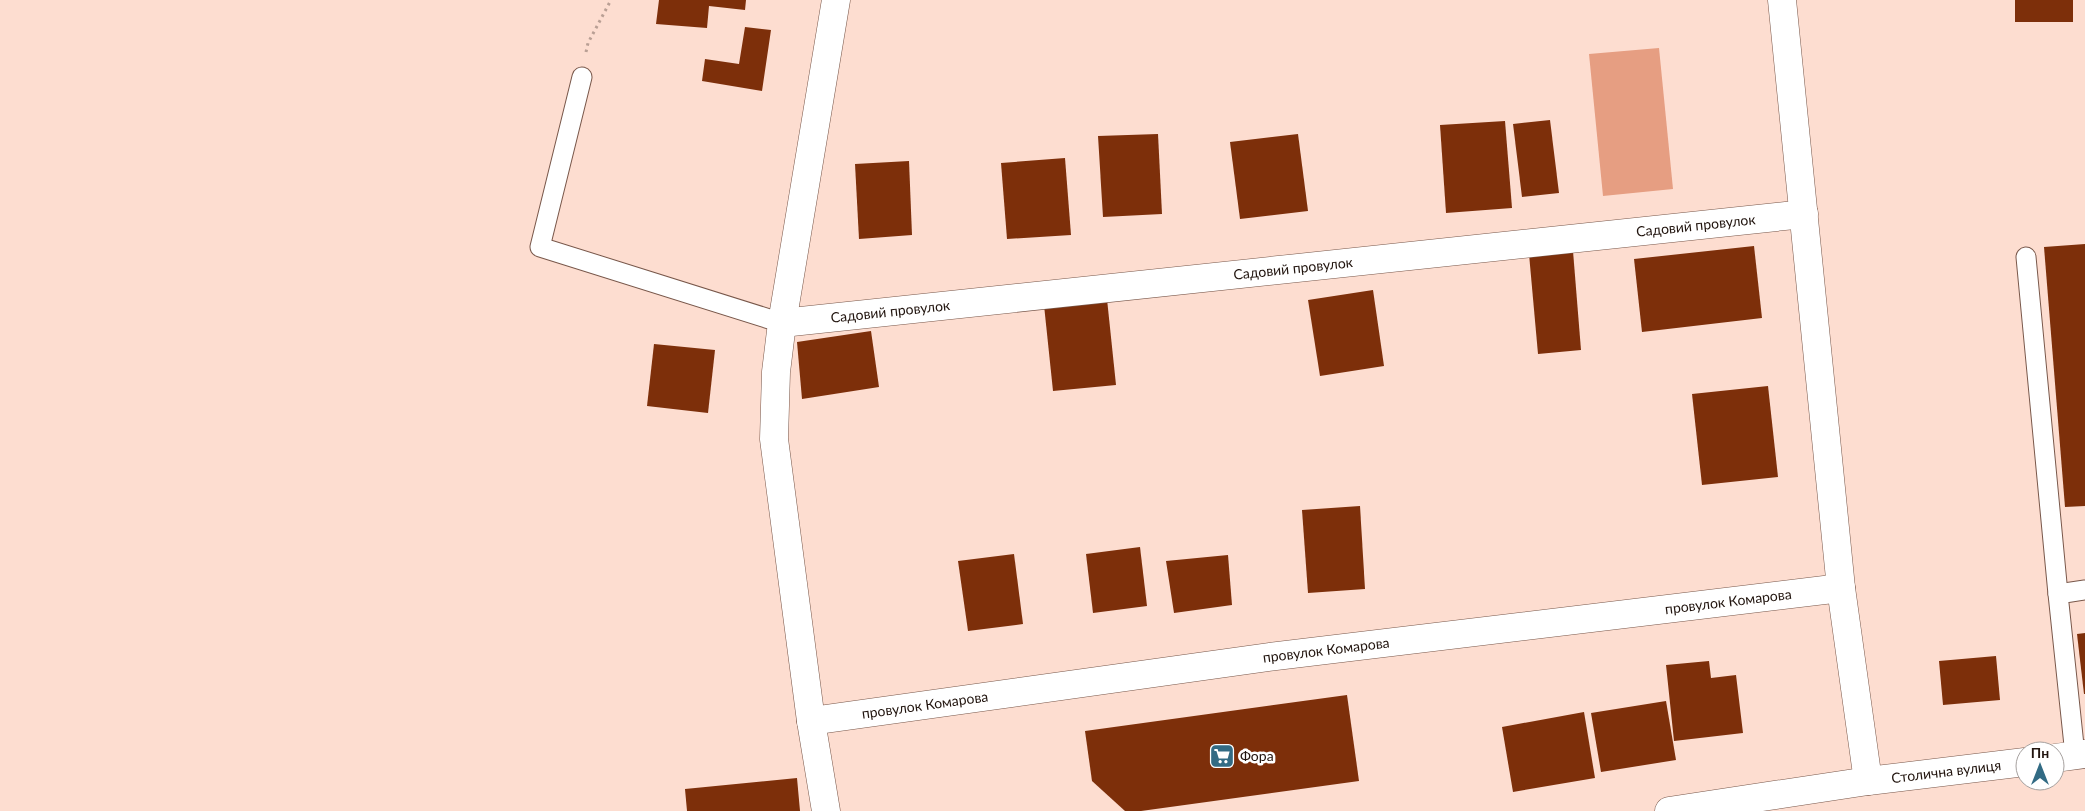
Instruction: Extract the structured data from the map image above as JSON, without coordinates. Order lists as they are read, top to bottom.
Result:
{
  "streets": {
    "street": ["Садовий провулок", "провулок Комарова", "Столична вулиця"]
  },
  "places": {
    "supermarket": ["Фора"]
  },
  "north": "top"
}
